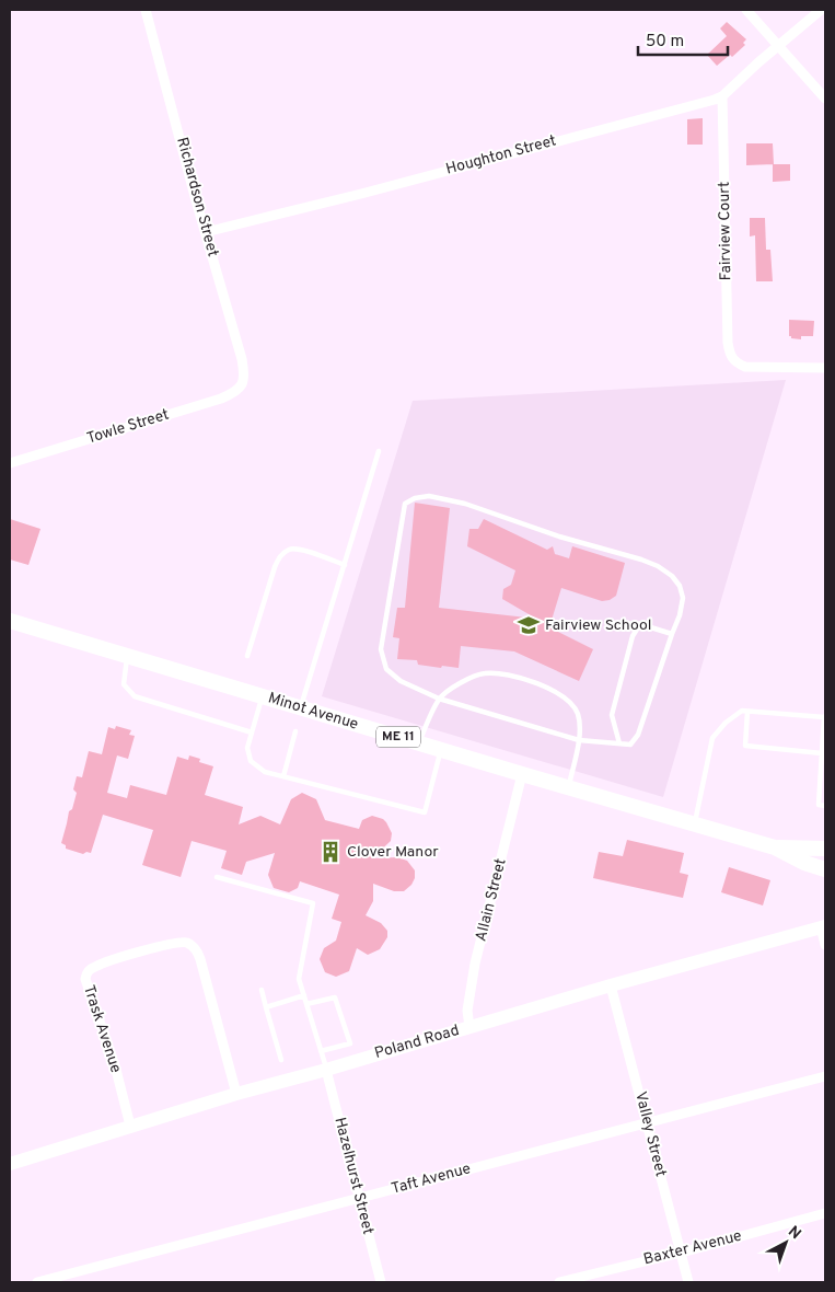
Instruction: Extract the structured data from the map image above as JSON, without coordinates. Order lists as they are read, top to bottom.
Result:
{
  "streets": {
    "main road": ["Minot Avenue", "ME 11"],
    "street": [
      "Houghton Street",
      "Richardson Street",
      "Fairview Court",
      "Towle Street",
      "Allain Street",
      "Trask Avenue",
      "Poland Road",
      "Valley Street",
      "Hazelhurst Street",
      "Taft Avenue",
      "Baxter Avenue"
    ]
  },
  "crossings": [
    ["Houghton Street", "Richardson Street"],
    ["Houghton Street", "Fairview Court"],
    ["Richardson Street", "Towle Street"],
    ["Minot Avenue", "Allain Street"],
    ["Allain Street", "Poland Road"],
    ["Trask Avenue", "Poland Road"],
    ["Poland Road", "Valley Street"],
    ["Poland Road", "Hazelhurst Street"],
    ["Valley Street", "Taft Avenue"],
    ["Valley Street", "Baxter Avenue"],
    ["Hazelhurst Street", "Taft Avenue"]
  ],
  "places": {
    "school or university": ["Fairview School"],
    "building": ["Clover Manor"]
  },
  "scale_bar": "50 m",
  "north": "top right"
}
